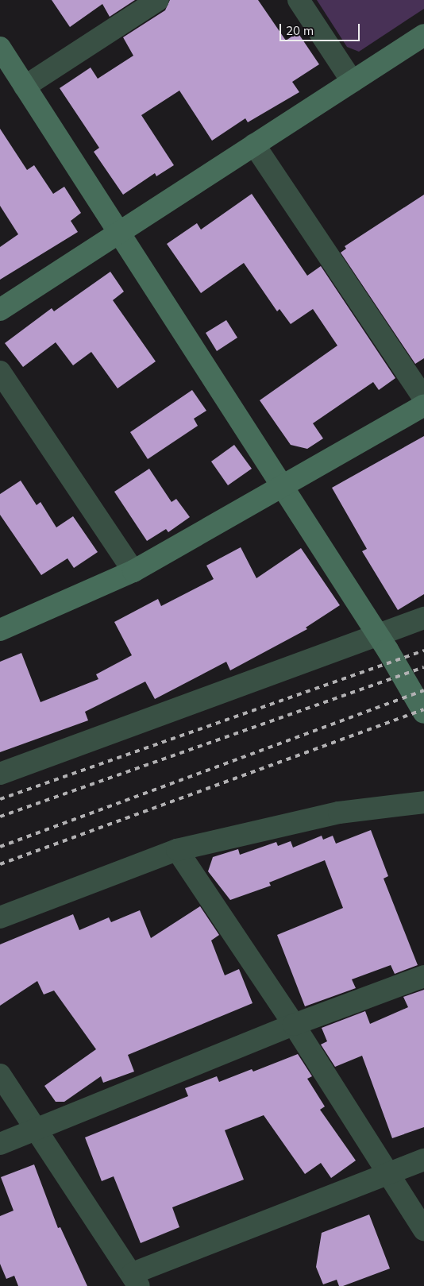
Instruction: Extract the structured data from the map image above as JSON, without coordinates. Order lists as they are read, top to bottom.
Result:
{
  "scale_bar": "20 m"
}
